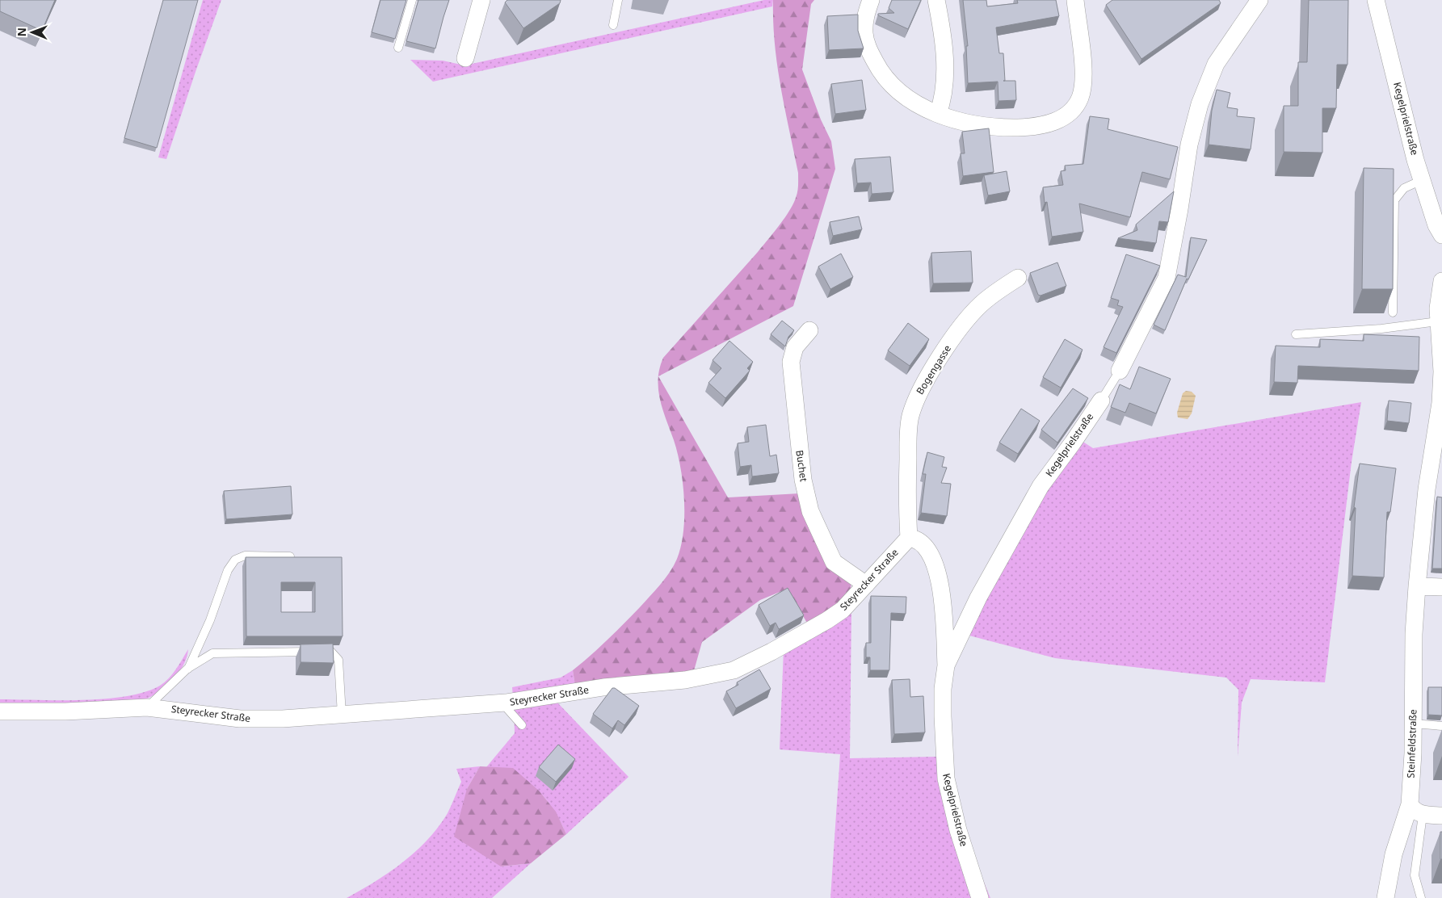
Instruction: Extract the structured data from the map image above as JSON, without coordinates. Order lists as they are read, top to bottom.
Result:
{
  "streets": {
    "street": [
      "Kegelprielstraße",
      "Bogengasse",
      "Buchet",
      "Steyrecker Straße",
      "Steinfeldstraße"
    ]
  },
  "crossings": [
    ["Bogengasse", "Steyrecker Straße"],
    ["Buchet", "Steyrecker Straße"]
  ],
  "north": "left"
}
